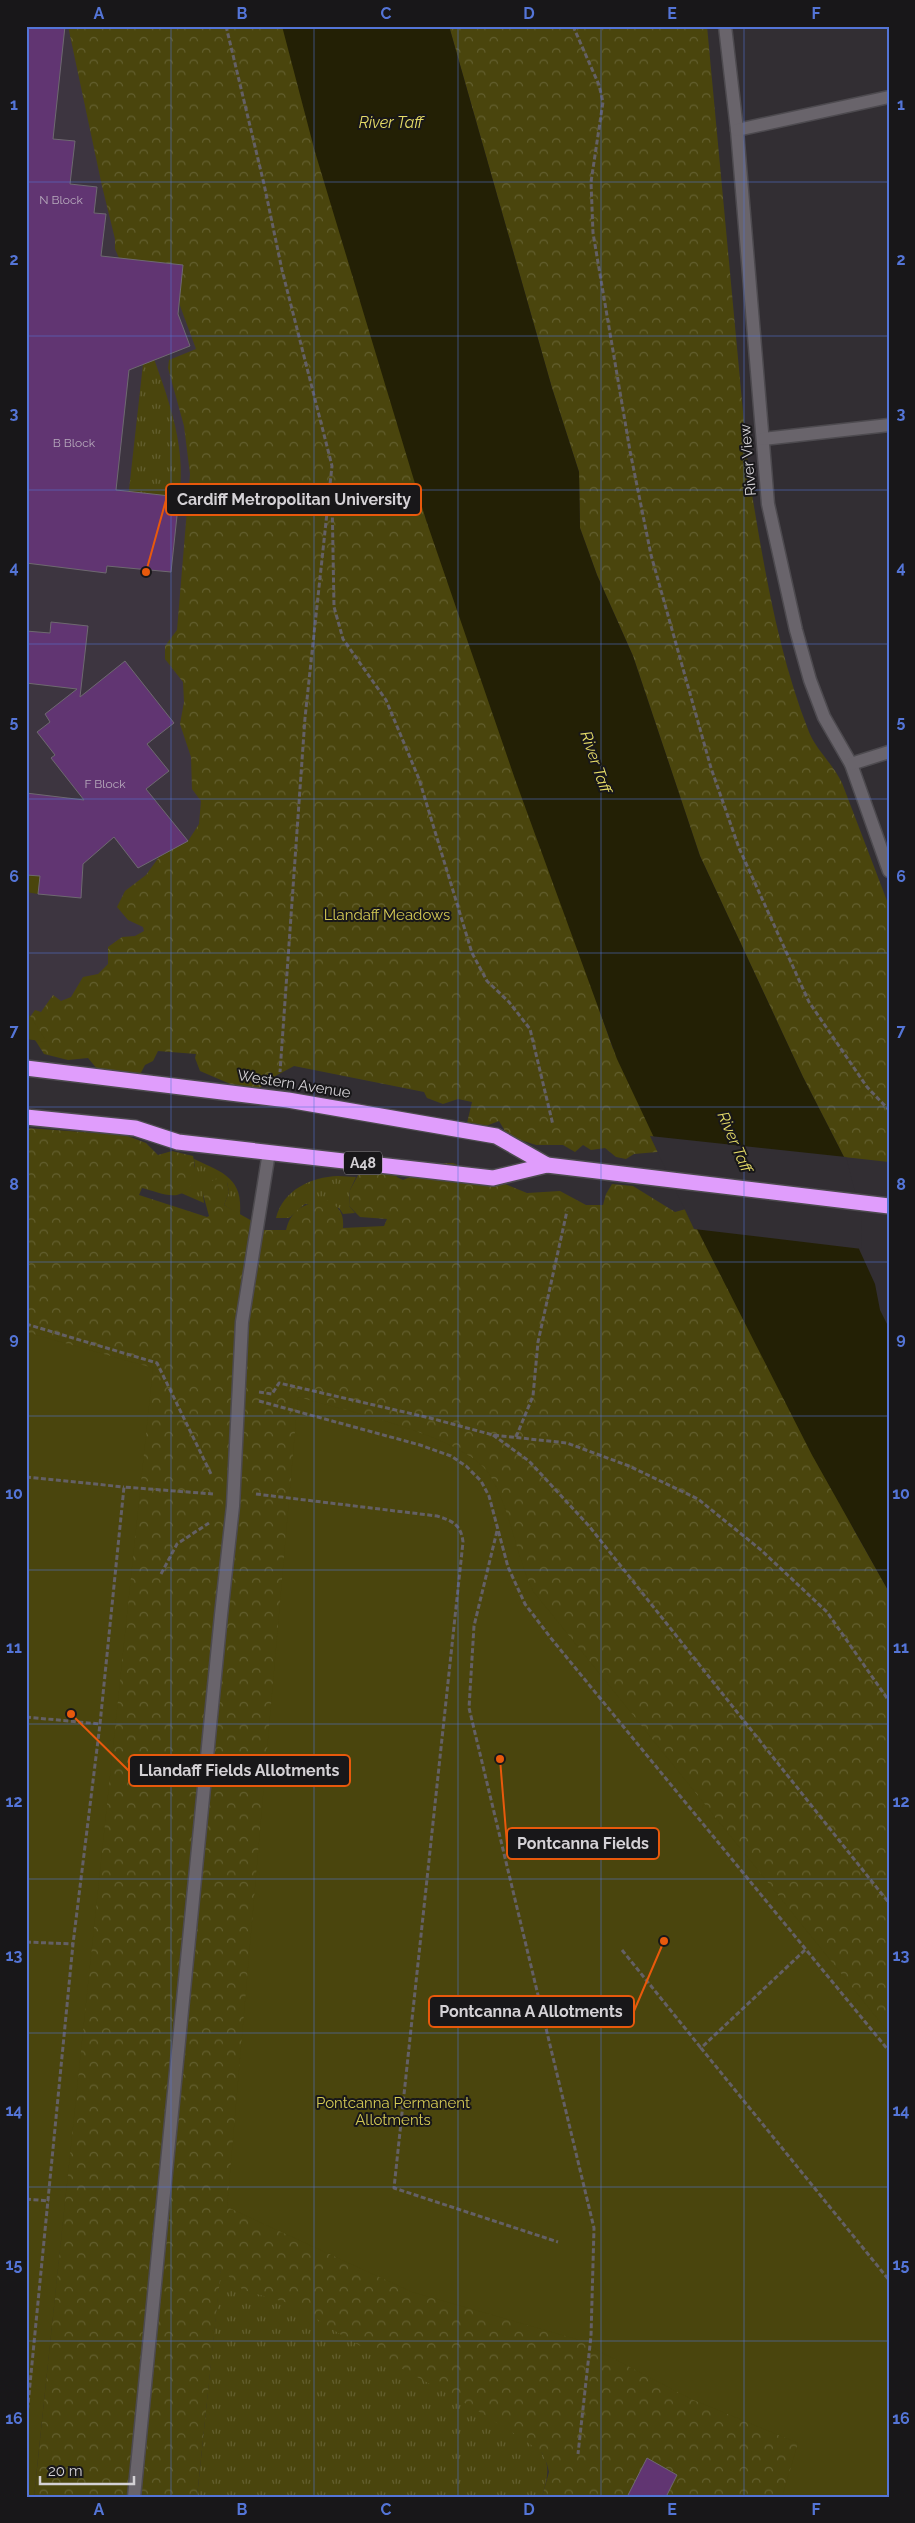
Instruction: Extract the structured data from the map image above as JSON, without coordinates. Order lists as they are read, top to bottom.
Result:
{
  "streets": {
    "highway": ["Western Avenue", "A48"],
    "street": ["River View"]
  },
  "water": ["River Taff"],
  "parks": ["Llandaff Meadows", "Pontcanna Permanent Allotments"],
  "places": [
    "Cardiff Metropolitan University",
    "Llandaff Fields Allotments",
    "Pontcanna Fields",
    "Pontcanna A Allotments"
  ],
  "house_numbers": ["N Block", "B Block", "F Block"],
  "scale_bar": "20 m",
  "grid": {
    "columns": [
      "A",
      "B",
      "C",
      "D",
      "E",
      "F"
    ],
    "rows": [
      "1",
      "2",
      "3",
      "4",
      "5",
      "6",
      "7",
      "8",
      "9",
      "10",
      "11",
      "12",
      "13",
      "14",
      "15",
      "16"
    ]
  }
}
